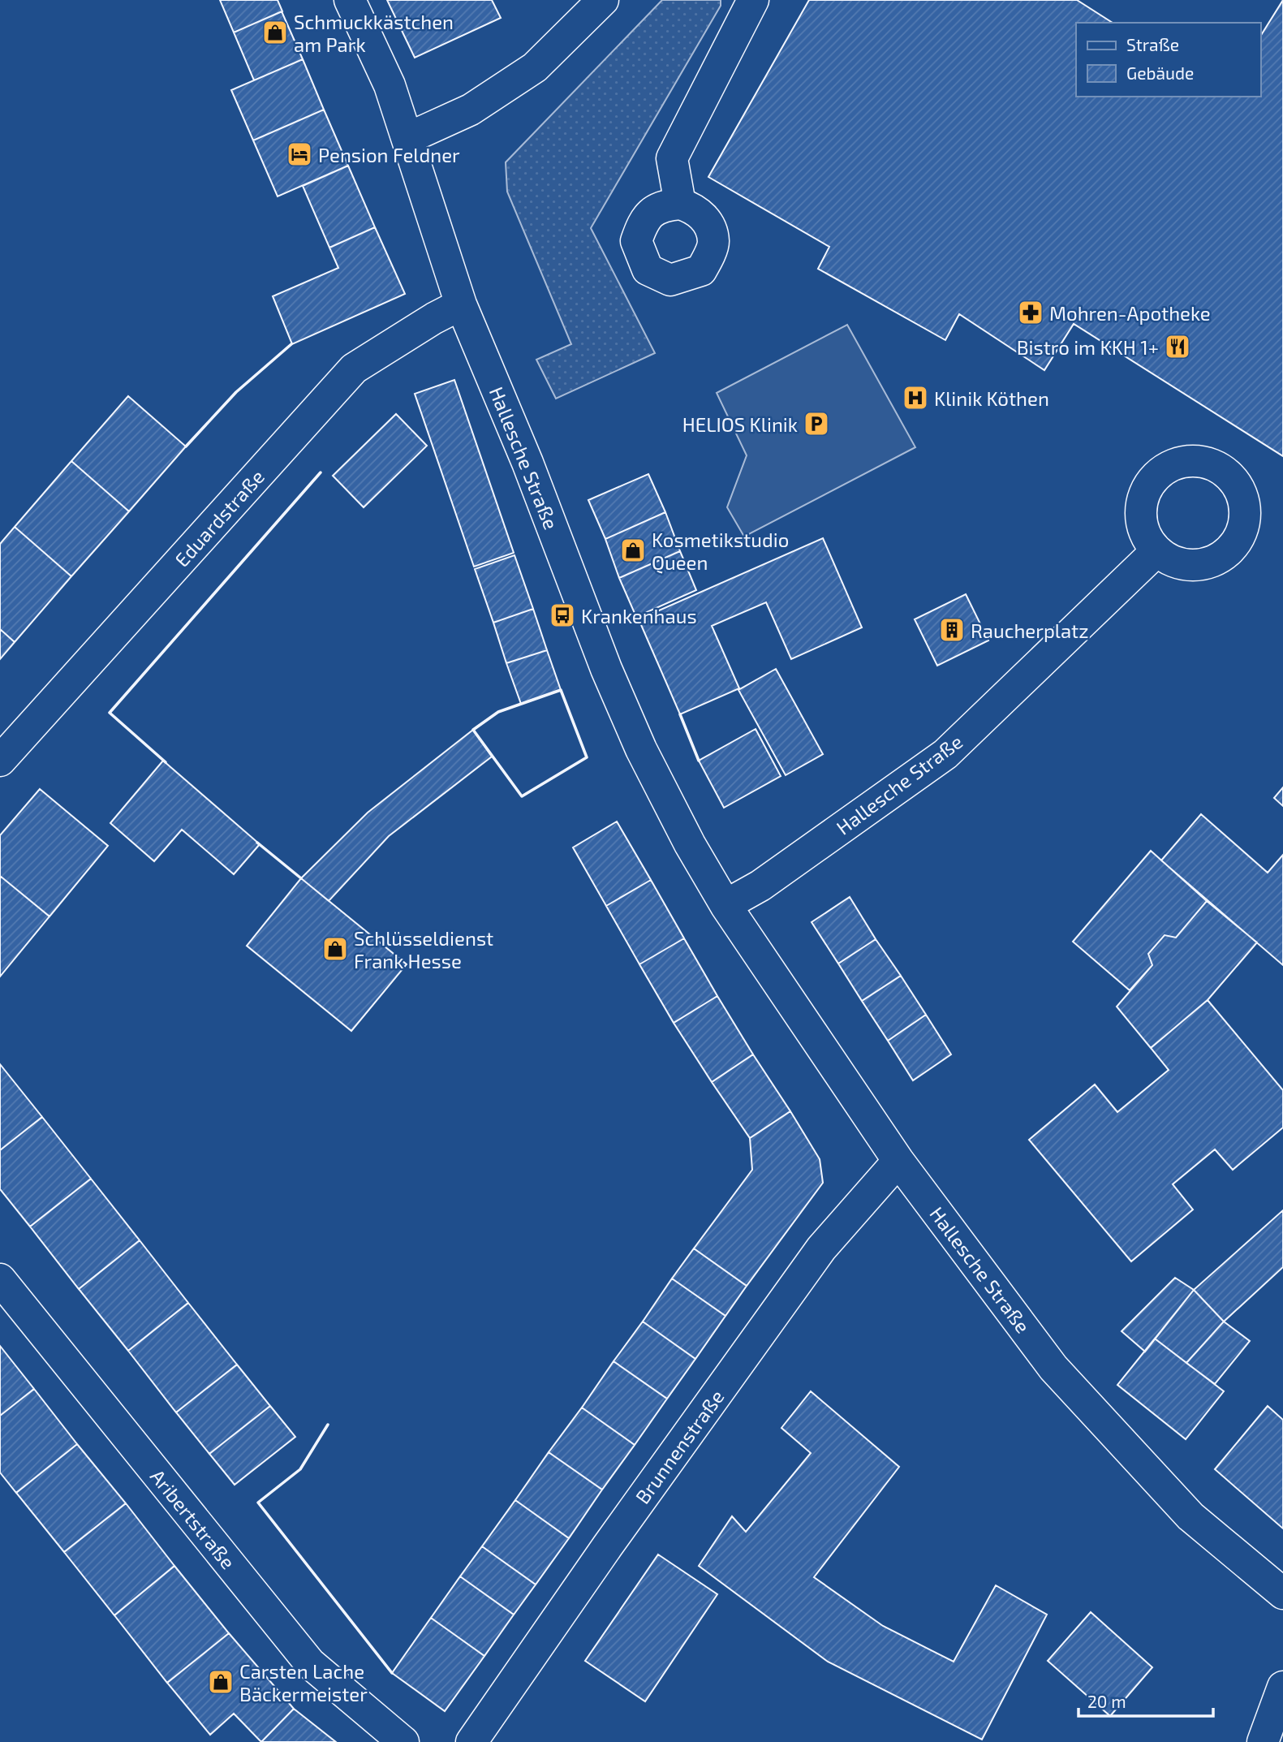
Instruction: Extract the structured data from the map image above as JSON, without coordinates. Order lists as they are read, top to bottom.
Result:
{
  "streets": {
    "street": [
      "Hallesche Straße",
      "Eduardstraße",
      "Brunnenstraße",
      "Aribertstraße"
    ]
  },
  "crossings": [
    ["Hallesche Straße", "Eduardstraße"],
    ["Hallesche Straße", "Brunnenstraße"]
  ],
  "places": {
    "shop": [
      "Schmuckkästchen am Park",
      "Kosmetikstudio Queen",
      "Schlüsseldienst Frank Hesse",
      "Carsten Lache Bäckermeister"
    ],
    "hotel": ["Pension Feldner"],
    "pharmacy": ["Mohren-Apotheke"],
    "restaurant": ["Bistro im KKH 1+"],
    "hospital": ["Klinik Köthen"],
    "parking": ["HELIOS Klinik"],
    "bus stop": ["Krankenhaus"],
    "building": ["Raucherplatz"]
  },
  "legend": ["Straße", "Gebäude"],
  "scale_bar": "20 m"
}
